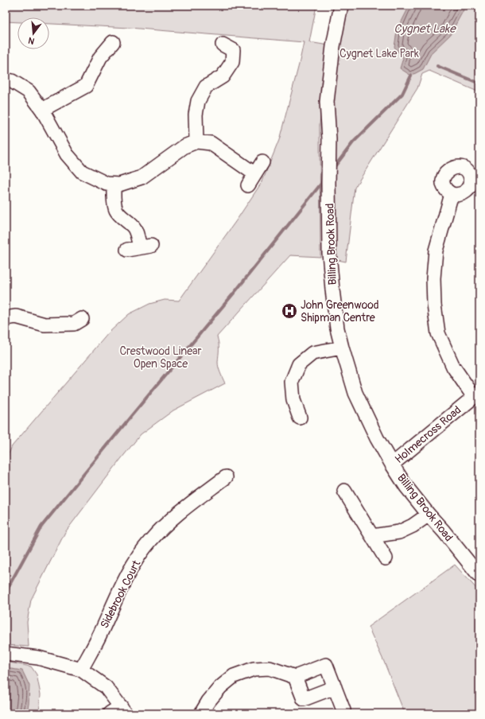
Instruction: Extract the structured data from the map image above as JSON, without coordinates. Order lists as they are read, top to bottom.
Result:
{
  "streets": {
    "street": ["Billing Brook Road", "Holmecross Road", "Sidebrook Court"]
  },
  "crossings": [
    ["Billing Brook Road", "Holmecross Road"]
  ],
  "water": ["Cygnet Lake"],
  "parks": ["Cygnet Lake Park", "Crestwood Linear Open Space"],
  "places": {
    "hospital": ["John Greenwood Shipman Centre"]
  },
  "north": "bottom"
}
